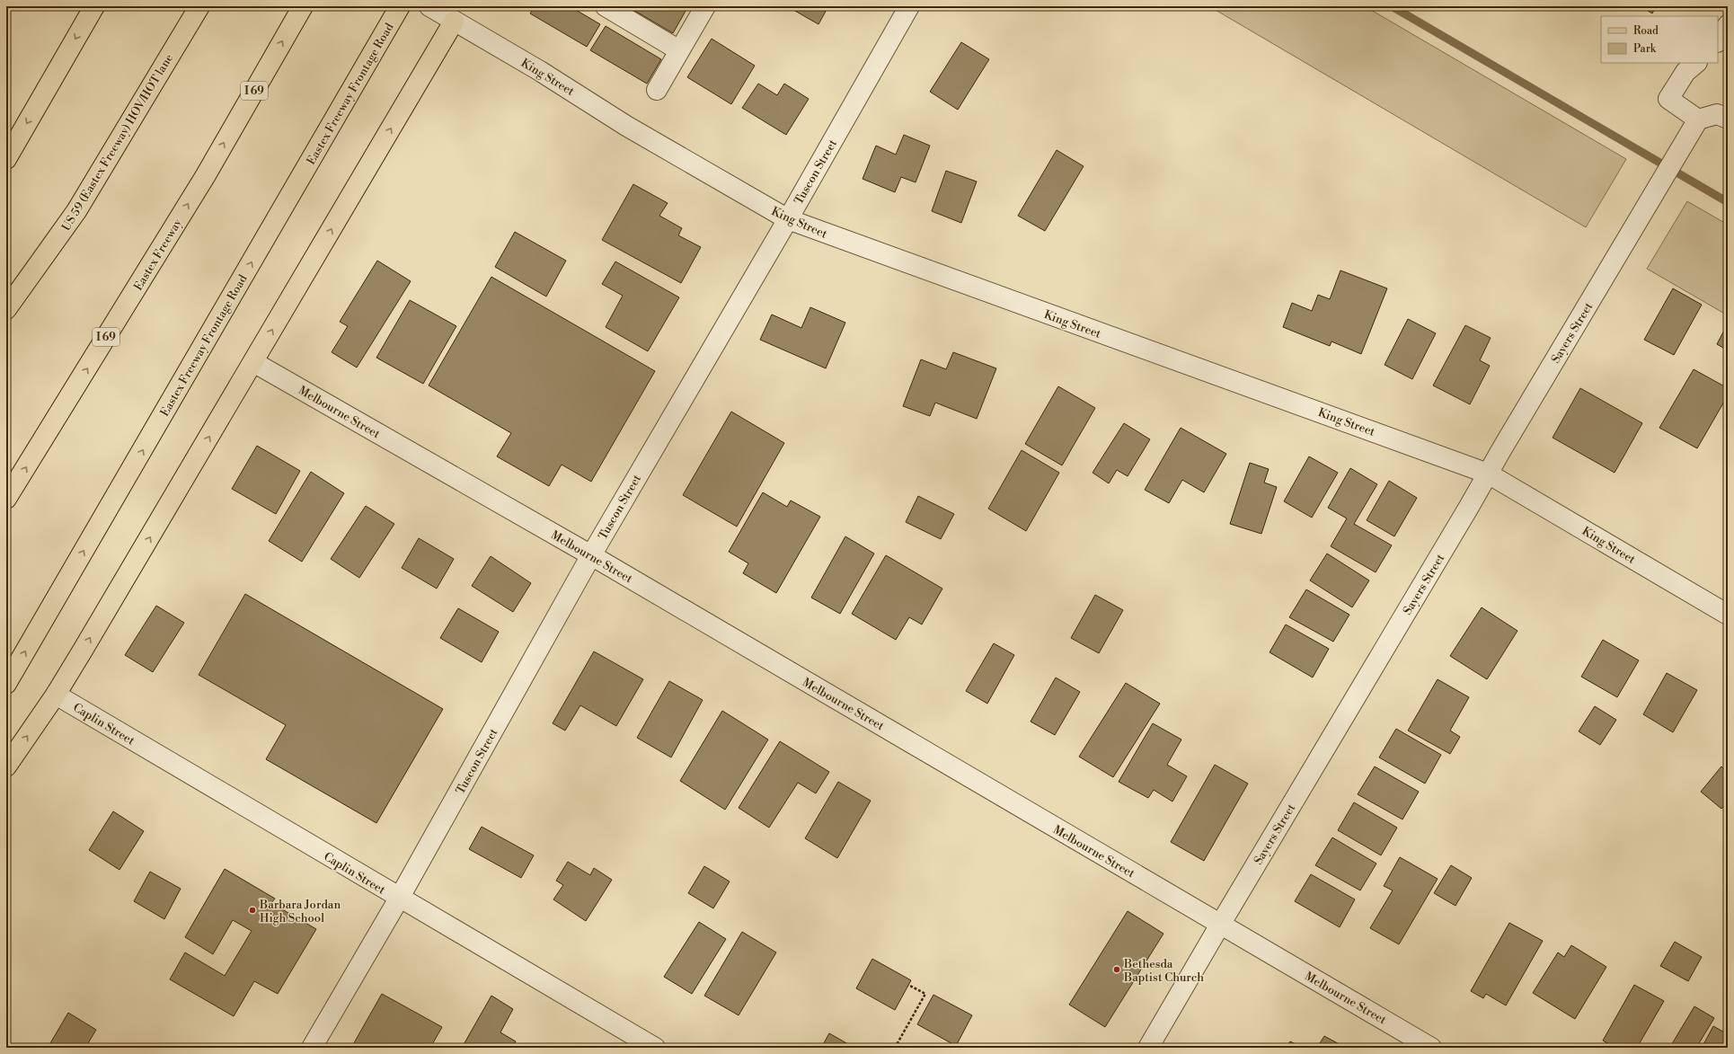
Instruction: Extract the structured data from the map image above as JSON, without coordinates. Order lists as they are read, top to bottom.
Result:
{
  "streets": {
    "main road": [
      "I 69",
      "Eastex Freeway Frontage Road",
      "US 59 (Eastex Freeway) HOV/HOT lane",
      "Eastex Freeway"
    ],
    "street": [
      "King Street",
      "Tuscon Street",
      "Sayers Street",
      "Melbourne Street",
      "Caplin Street"
    ]
  },
  "crossings": [
    ["King Street", "Tuscon Street"],
    ["King Street", "Sayers Street"],
    ["Tuscon Street", "Melbourne Street"],
    ["Tuscon Street", "Caplin Street"],
    ["Sayers Street", "Melbourne Street"]
  ],
  "places": ["Barbara Jordan High School", "Bethesda Baptist Church"],
  "legend": ["Road", "Park"]
}
